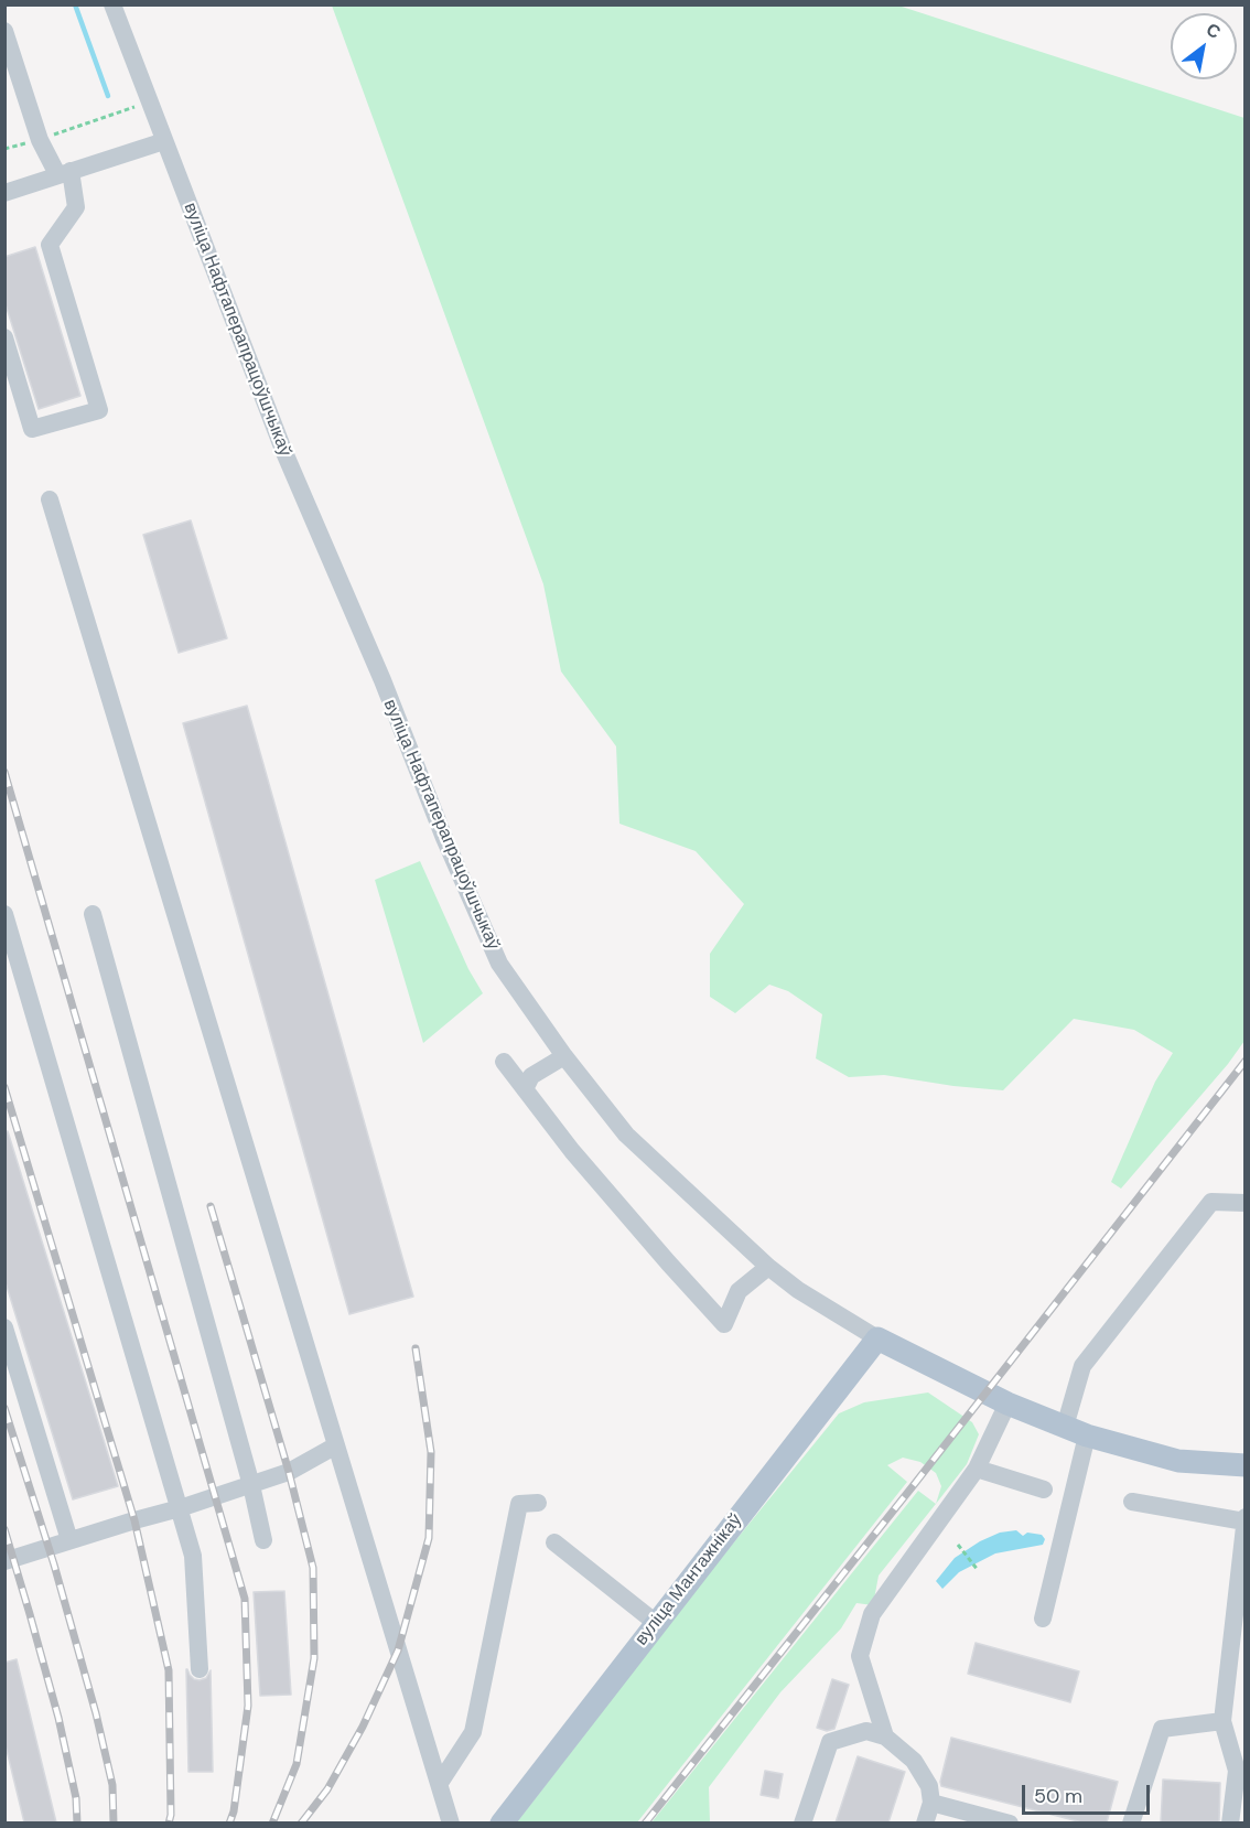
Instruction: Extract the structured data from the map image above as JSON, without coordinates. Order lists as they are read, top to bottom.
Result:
{
  "streets": {
    "main road": ["вуліца Нафтаперапрацоўшчыкаў", "вуліца Мантажнікаў"]
  },
  "crossings": [
    ["вуліца Нафтаперапрацоўшчыкаў", "вуліца Мантажнікаў"]
  ],
  "scale_bar": "50 m",
  "north": "top right"
}
